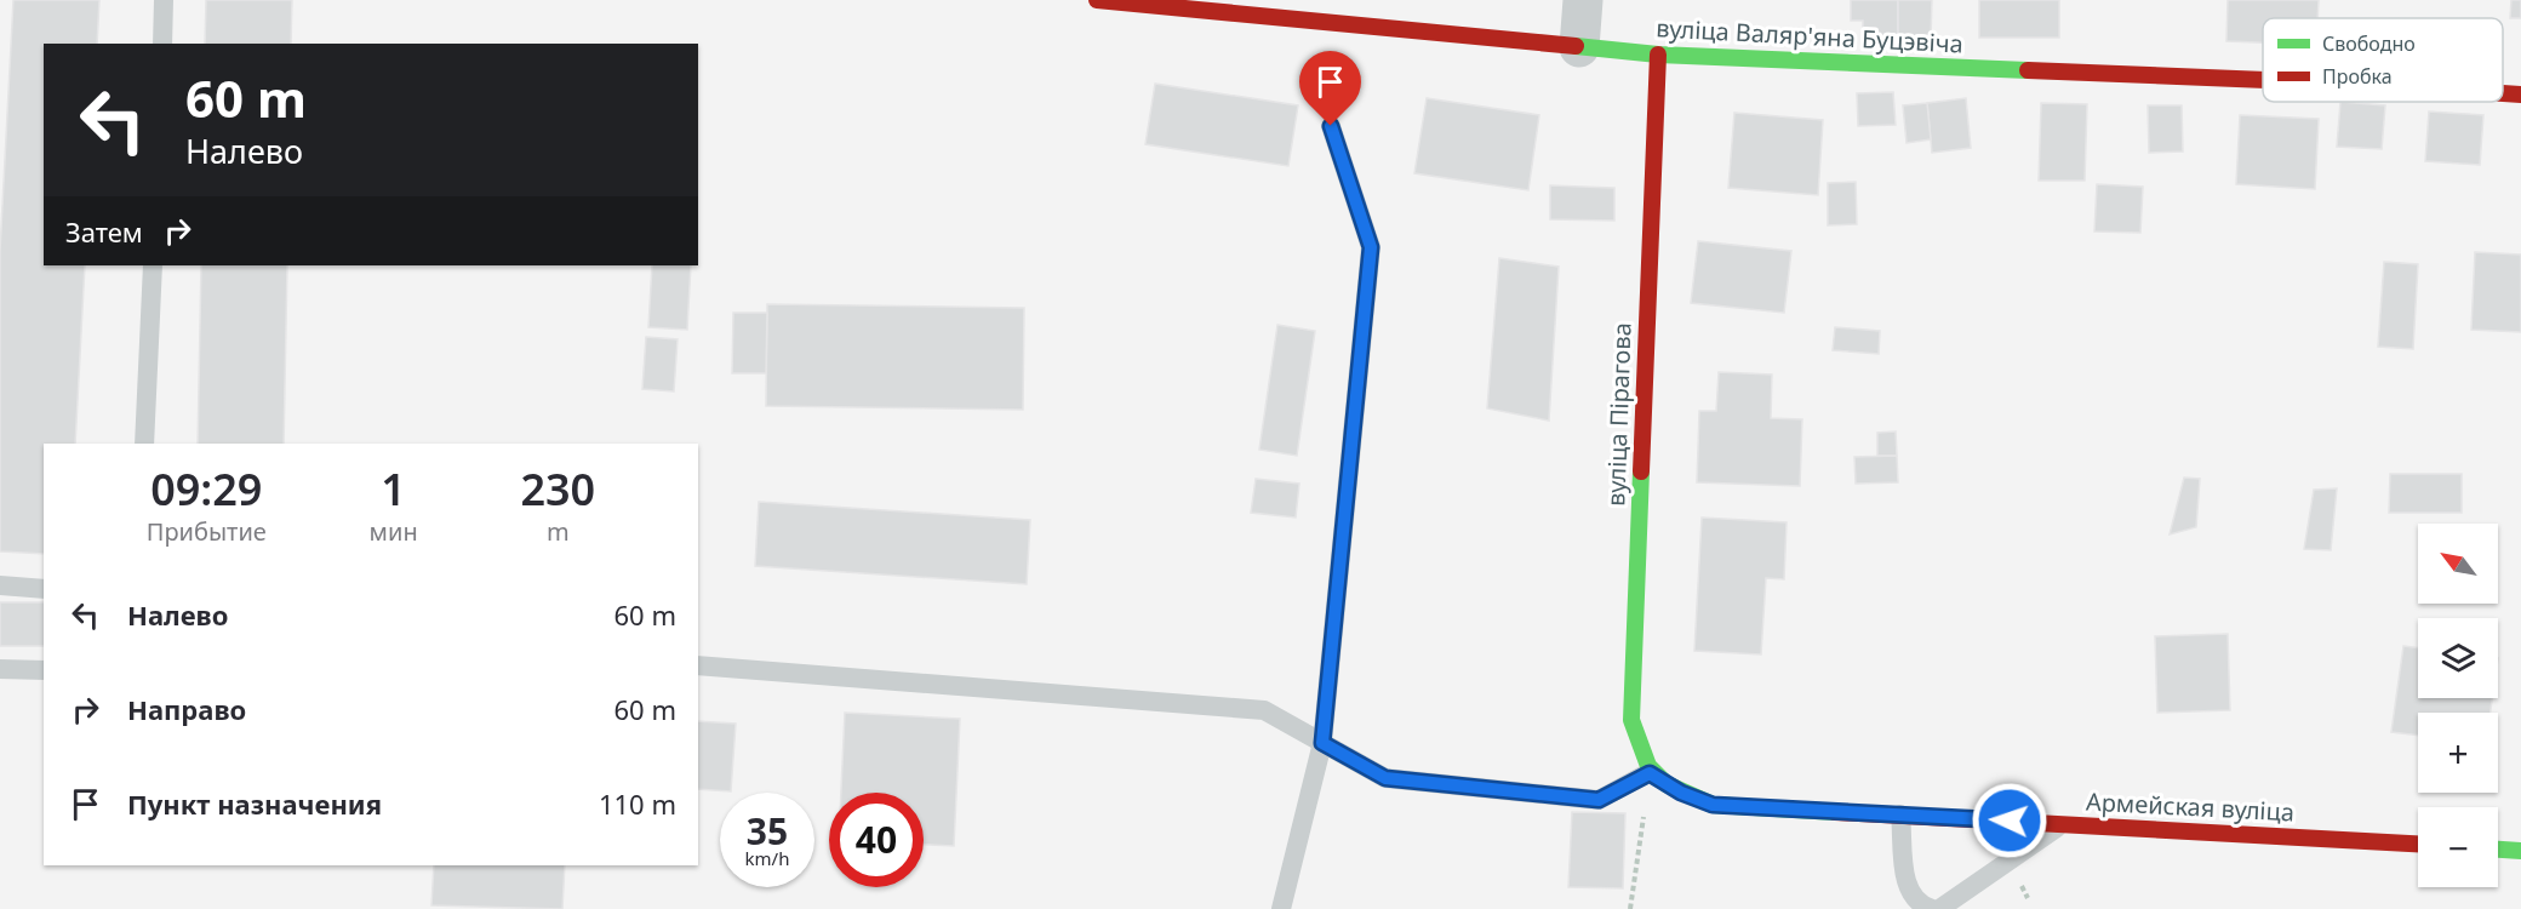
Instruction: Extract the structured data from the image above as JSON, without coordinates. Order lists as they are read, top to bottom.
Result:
{
  "streets": {
    "street": ["вуліца Валяр'яна Буцэвіча", "вуліца Пірагова", "Армейская вуліца"]
  },
  "crossings": [
    ["вуліца Валяр'яна Буцэвіча", "вуліца Пірагова"],
    ["вуліца Пірагова", "Армейская вуліца"]
  ],
  "legend": ["Свободно", "Пробка"],
  "north": "top left",
  "page": {
    "turn": ["60 m", "Налево"],
    "then": "Затем",
    "eta": [
      "09:29",
      "Прибытие",
      "1",
      "мин",
      "230",
      "m"
    ],
    "map_buttons": ["+", "−"],
    "list": [
      {
        "name": "Налево",
        "value": "60 m"
      },
      {
        "name": "Направо",
        "value": "60 m"
      },
      {
        "name": "Пункт назначения",
        "value": "110 m"
      }
    ],
    "speed": "35 km/h",
    "limit": "40"
  }
}
